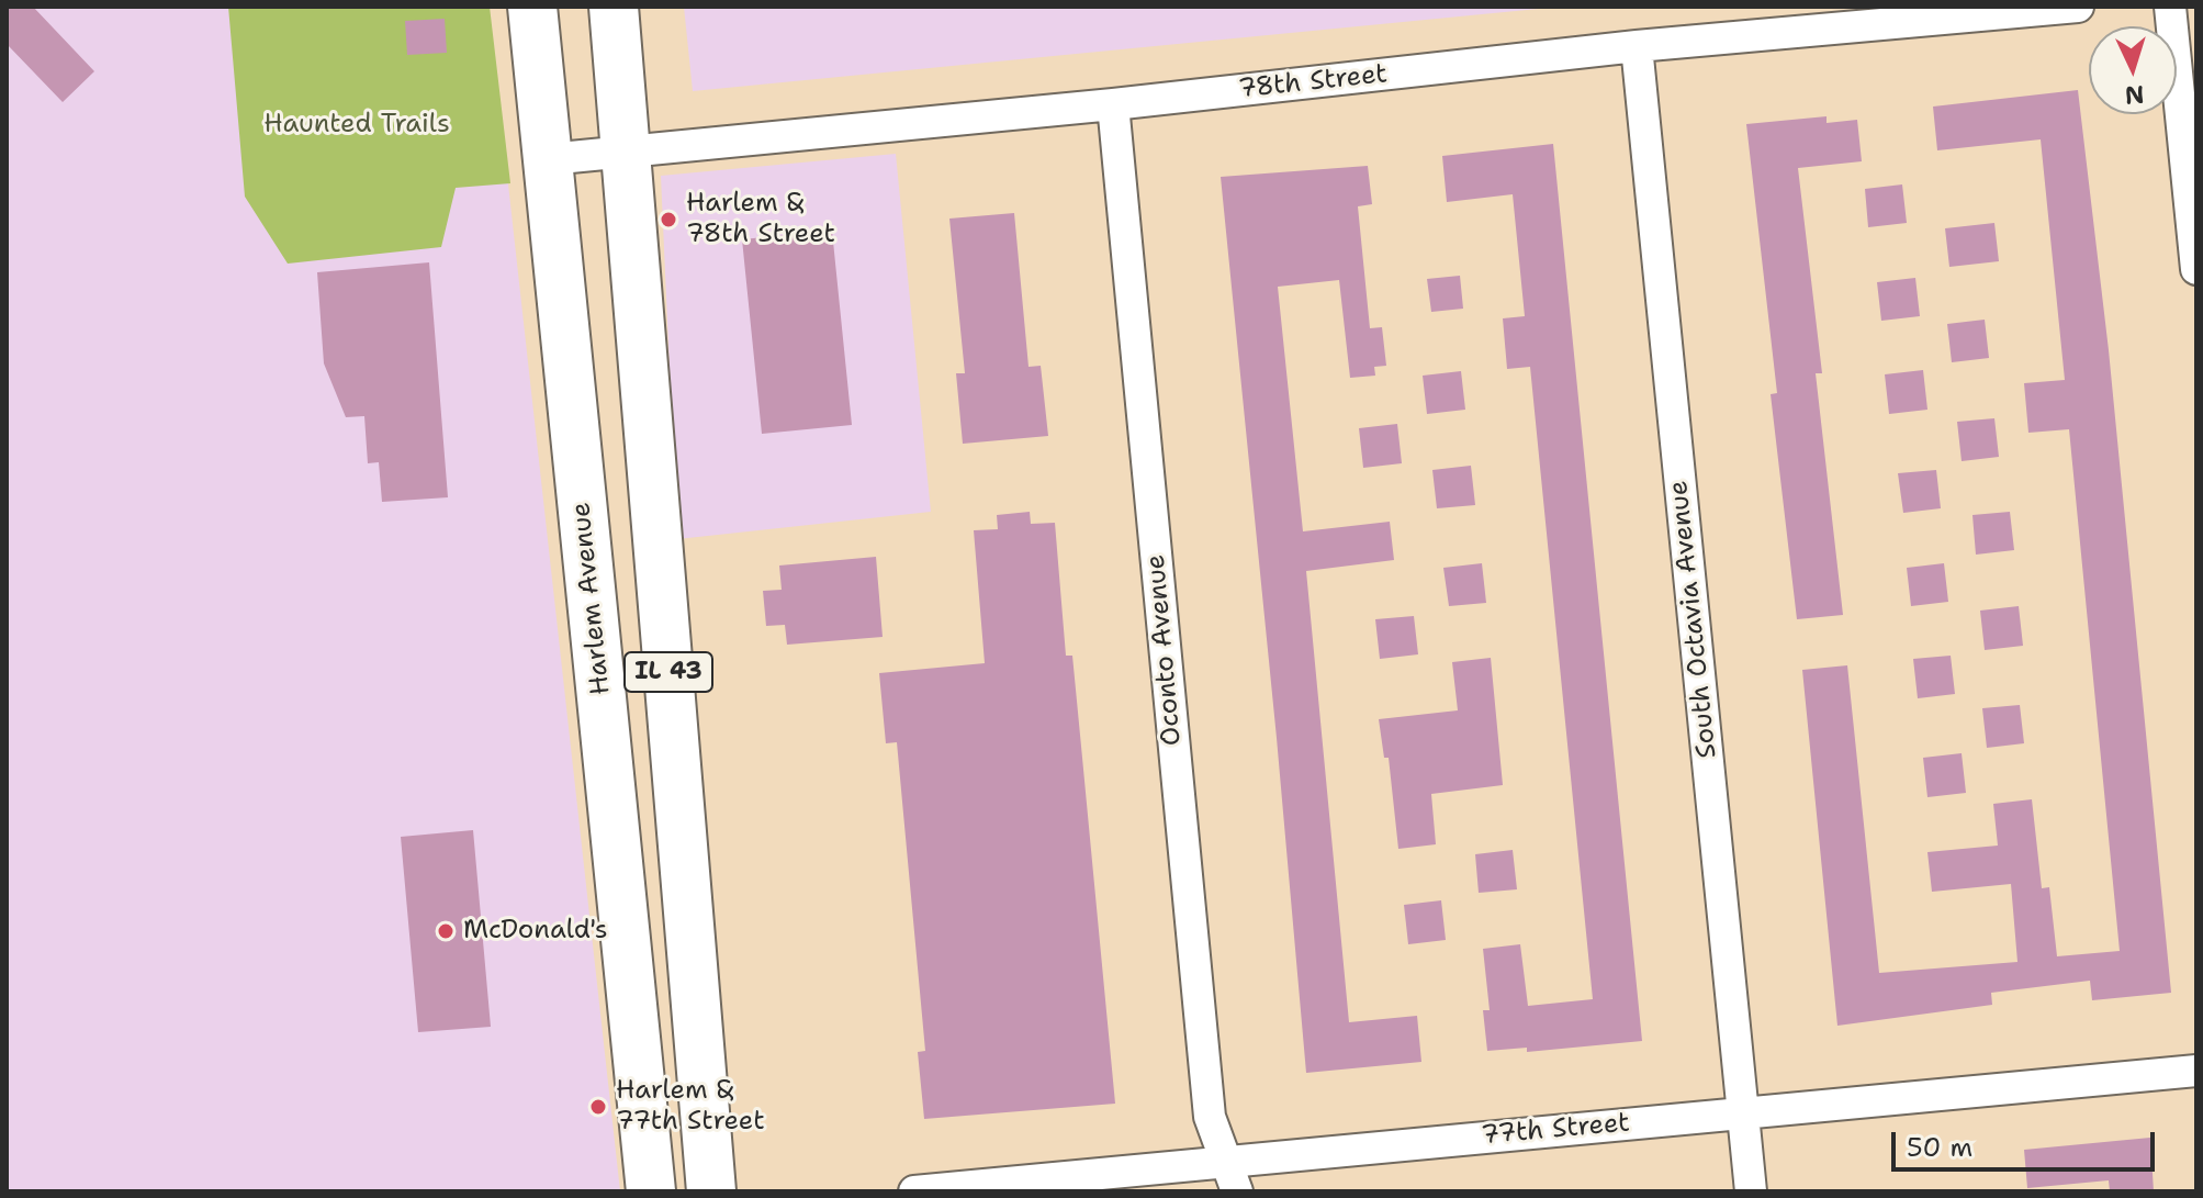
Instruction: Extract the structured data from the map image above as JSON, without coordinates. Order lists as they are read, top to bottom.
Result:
{
  "streets": {
    "main road": ["Harlem Avenue", "IL 43"],
    "street": [
      "78th Street",
      "South Octavia Avenue",
      "Oconto Avenue",
      "77th Street"
    ]
  },
  "crossings": [
    ["78th Street", "Harlem Avenue"],
    ["78th Street", "South Octavia Avenue"],
    ["78th Street", "Oconto Avenue"],
    ["78th Street", "IL 43"],
    ["South Octavia Avenue", "77th Street"],
    ["Oconto Avenue", "77th Street"]
  ],
  "parks": ["Haunted Trails"],
  "places": ["Harlem & 78th Street", "McDonald's", "Harlem & 77th Street"],
  "scale_bar": "50 m",
  "north": "bottom"
}
